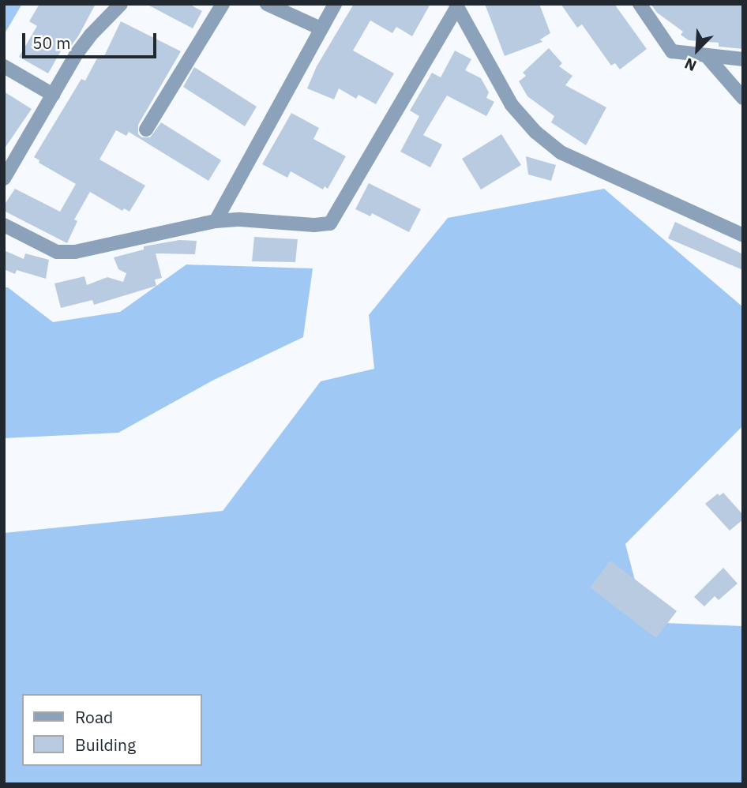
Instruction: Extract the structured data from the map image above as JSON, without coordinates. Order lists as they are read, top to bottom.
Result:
{
  "legend": ["Road", "Building"],
  "scale_bar": "50 m",
  "north": "bottom left"
}
